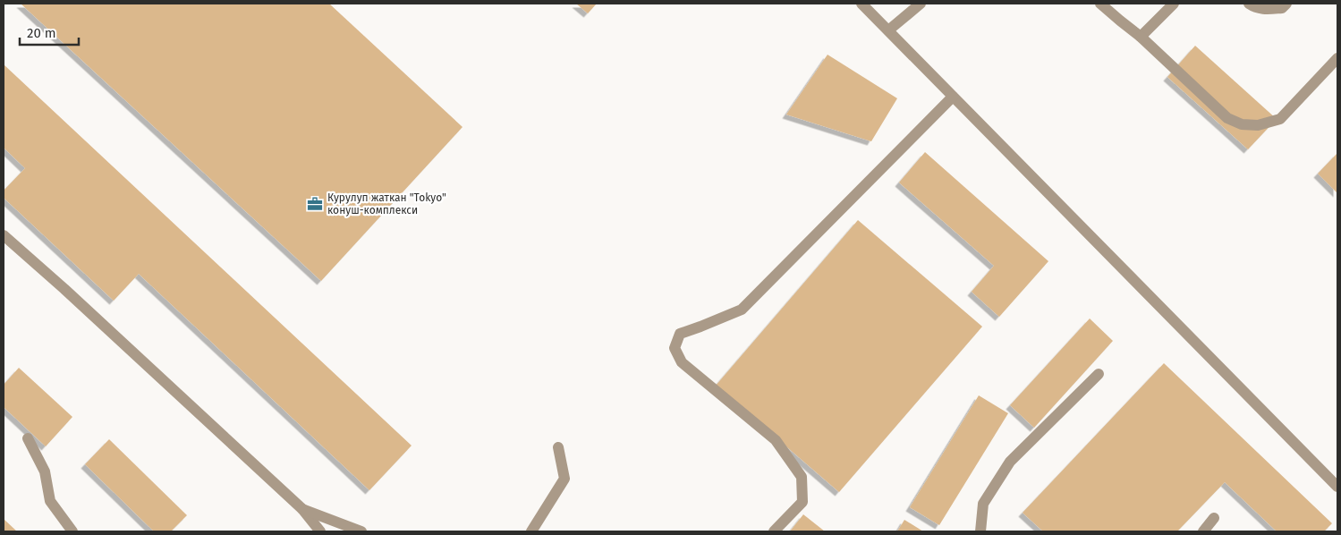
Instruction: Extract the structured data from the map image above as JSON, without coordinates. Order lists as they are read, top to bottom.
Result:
{
  "places": {
    "office": ["Курулуп жаткан \"Tokyo\" конуш-комплекси"]
  },
  "scale_bar": "20 m"
}
